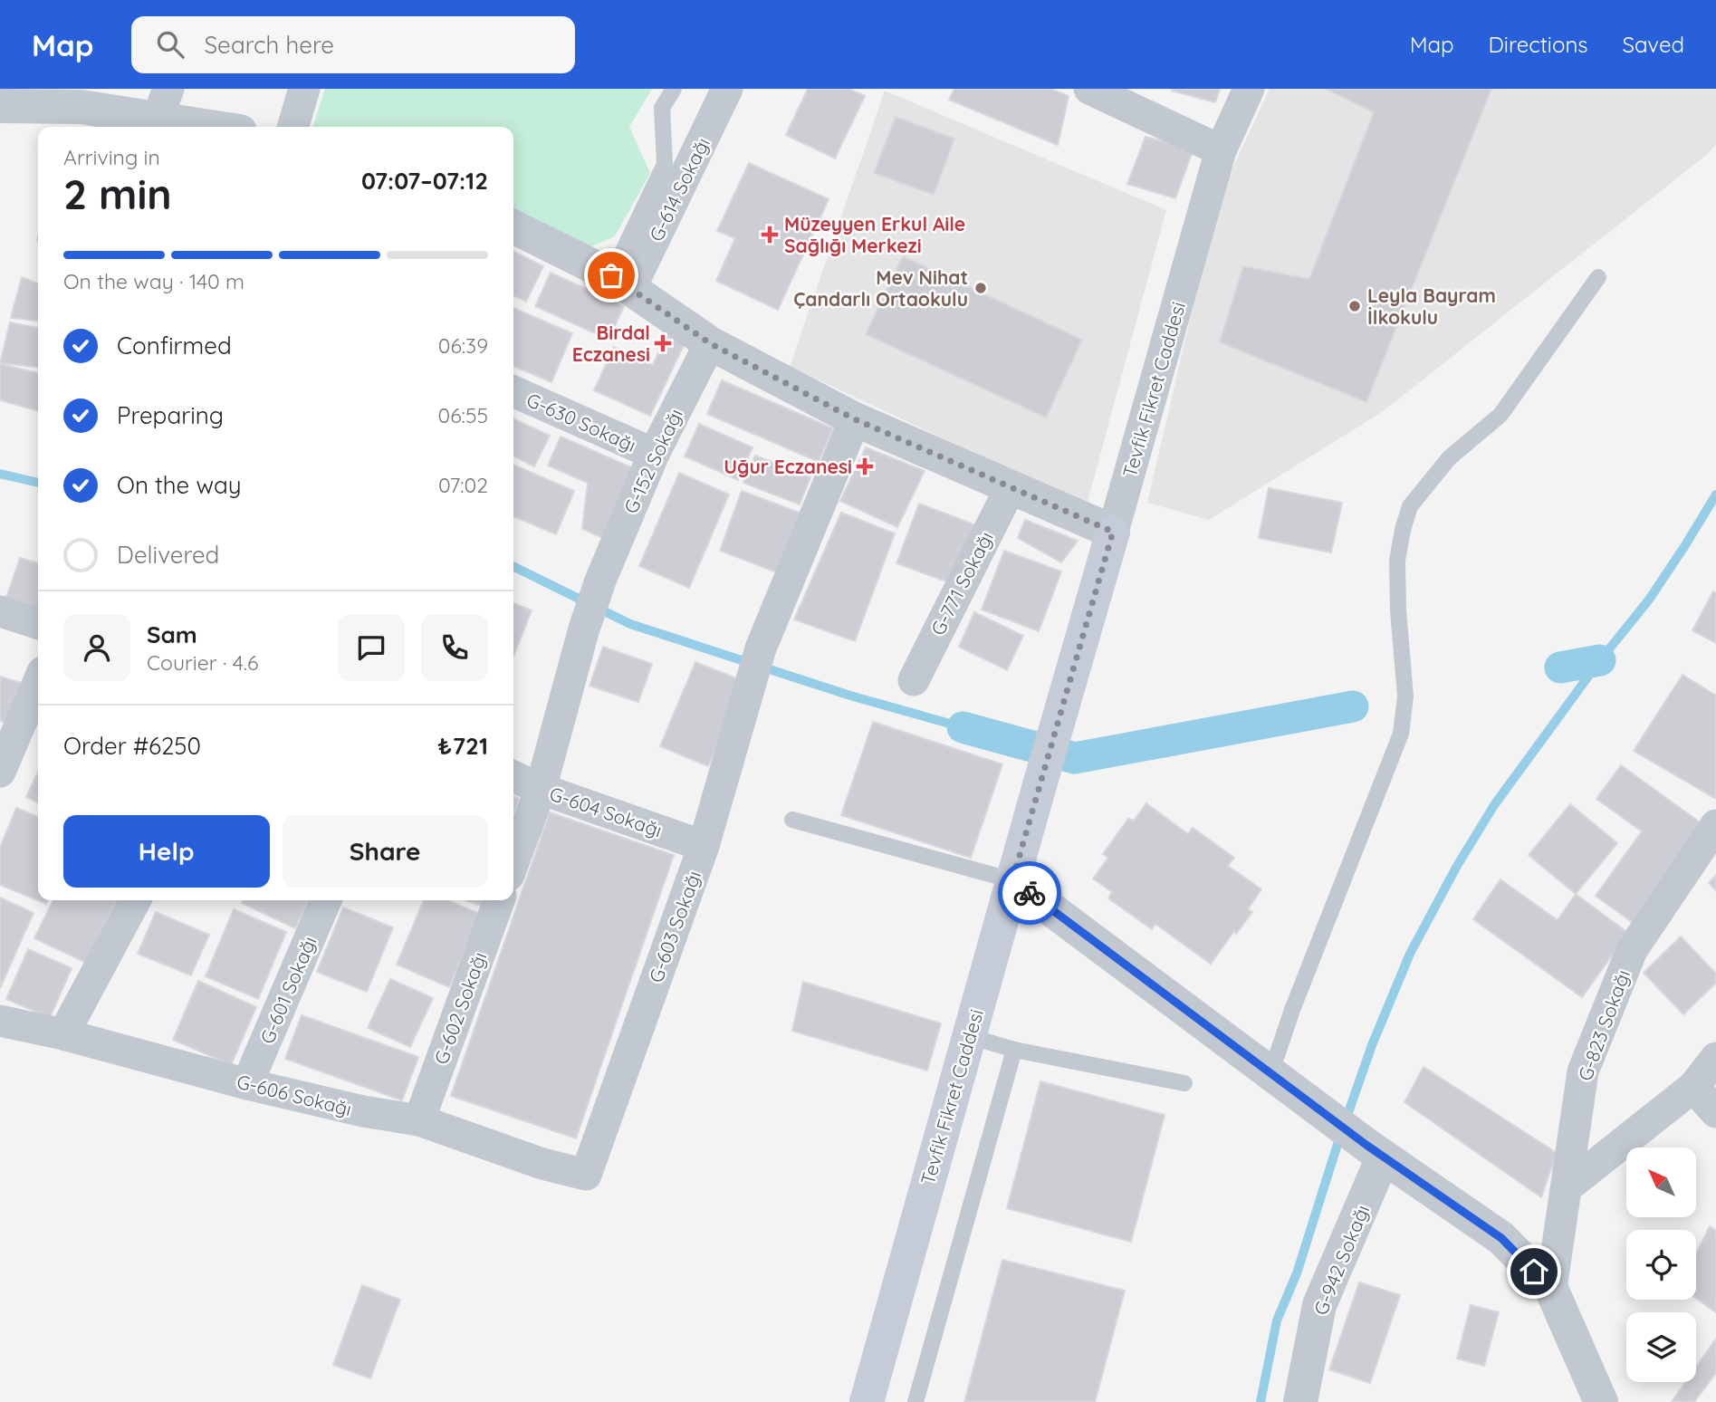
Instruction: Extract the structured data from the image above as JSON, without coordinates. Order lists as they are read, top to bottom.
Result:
{
  "streets": {
    "main road": ["Tevfik Fikret Caddesi"],
    "street": [
      "G-614 Sokağı",
      "G-630 Sokağı",
      "G-152 Sokağı",
      "G-771 Sokağı",
      "G-604 Sokağı",
      "G-603 Sokağı",
      "G-601 Sokağı",
      "G-602 Sokağı",
      "G-823 Sokağı",
      "G-606 Sokağı",
      "G-942 Sokağı"
    ]
  },
  "crossings": [
    ["G-630 Sokağı", "G-152 Sokağı"],
    ["G-152 Sokağı", "G-604 Sokağı"],
    ["G-604 Sokağı", "G-603 Sokağı"],
    ["G-603 Sokağı", "G-606 Sokağı"],
    ["G-601 Sokağı", "G-606 Sokağı"],
    ["G-602 Sokağı", "G-606 Sokağı"]
  ],
  "places": {
    "health": ["Müzeyyen Erkul Aile Sağlığı Merkezi", "Birdal Eczanesi", "Uğur Eczanesi"],
    "other": ["Mev Nihat Çandarlı Ortaokulu", "Leyla Bayram İlkokulu"]
  },
  "north": "top left",
  "page": {
    "header": "Map",
    "search": "Search here",
    "nav": ["Map", "Directions", "Saved"],
    "heading": ["2 min", "Arriving in", "07:07–07:12"],
    "panel": [
      "Sam",
      "Courier · 4.6",
      "Order #6250",
      "₺721"
    ],
    "bar": "On the way · 140 m",
    "list": [
      ["Confirmed", "06:39"],
      ["Preparing", "06:55"],
      ["On the way", "07:02"],
      "Delivered"
    ],
    "buttons": ["Help", "Share"]
  }
}
